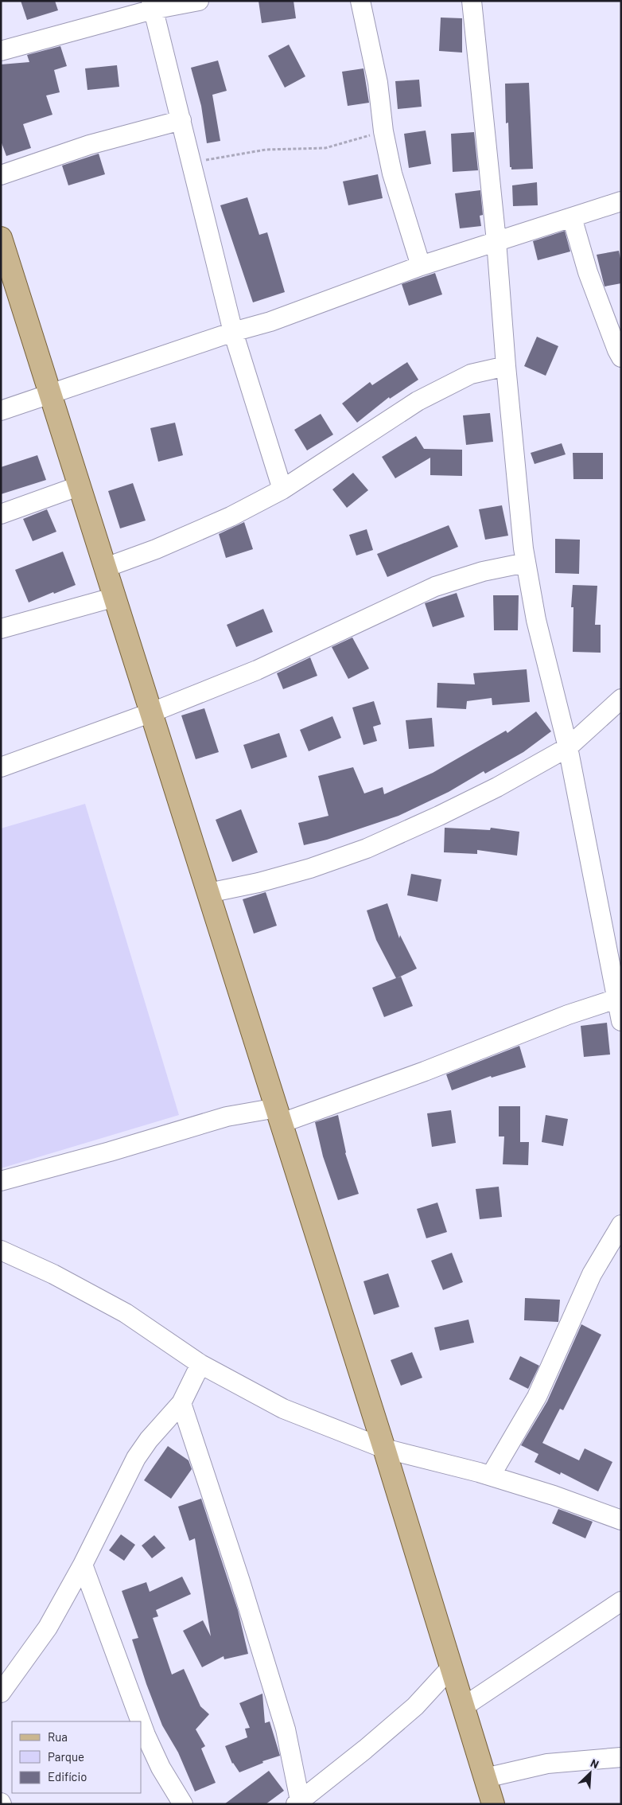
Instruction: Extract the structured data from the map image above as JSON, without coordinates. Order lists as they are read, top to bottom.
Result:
{
  "legend": ["Rua", "Parque", "Edifício"],
  "north": "top right"
}
